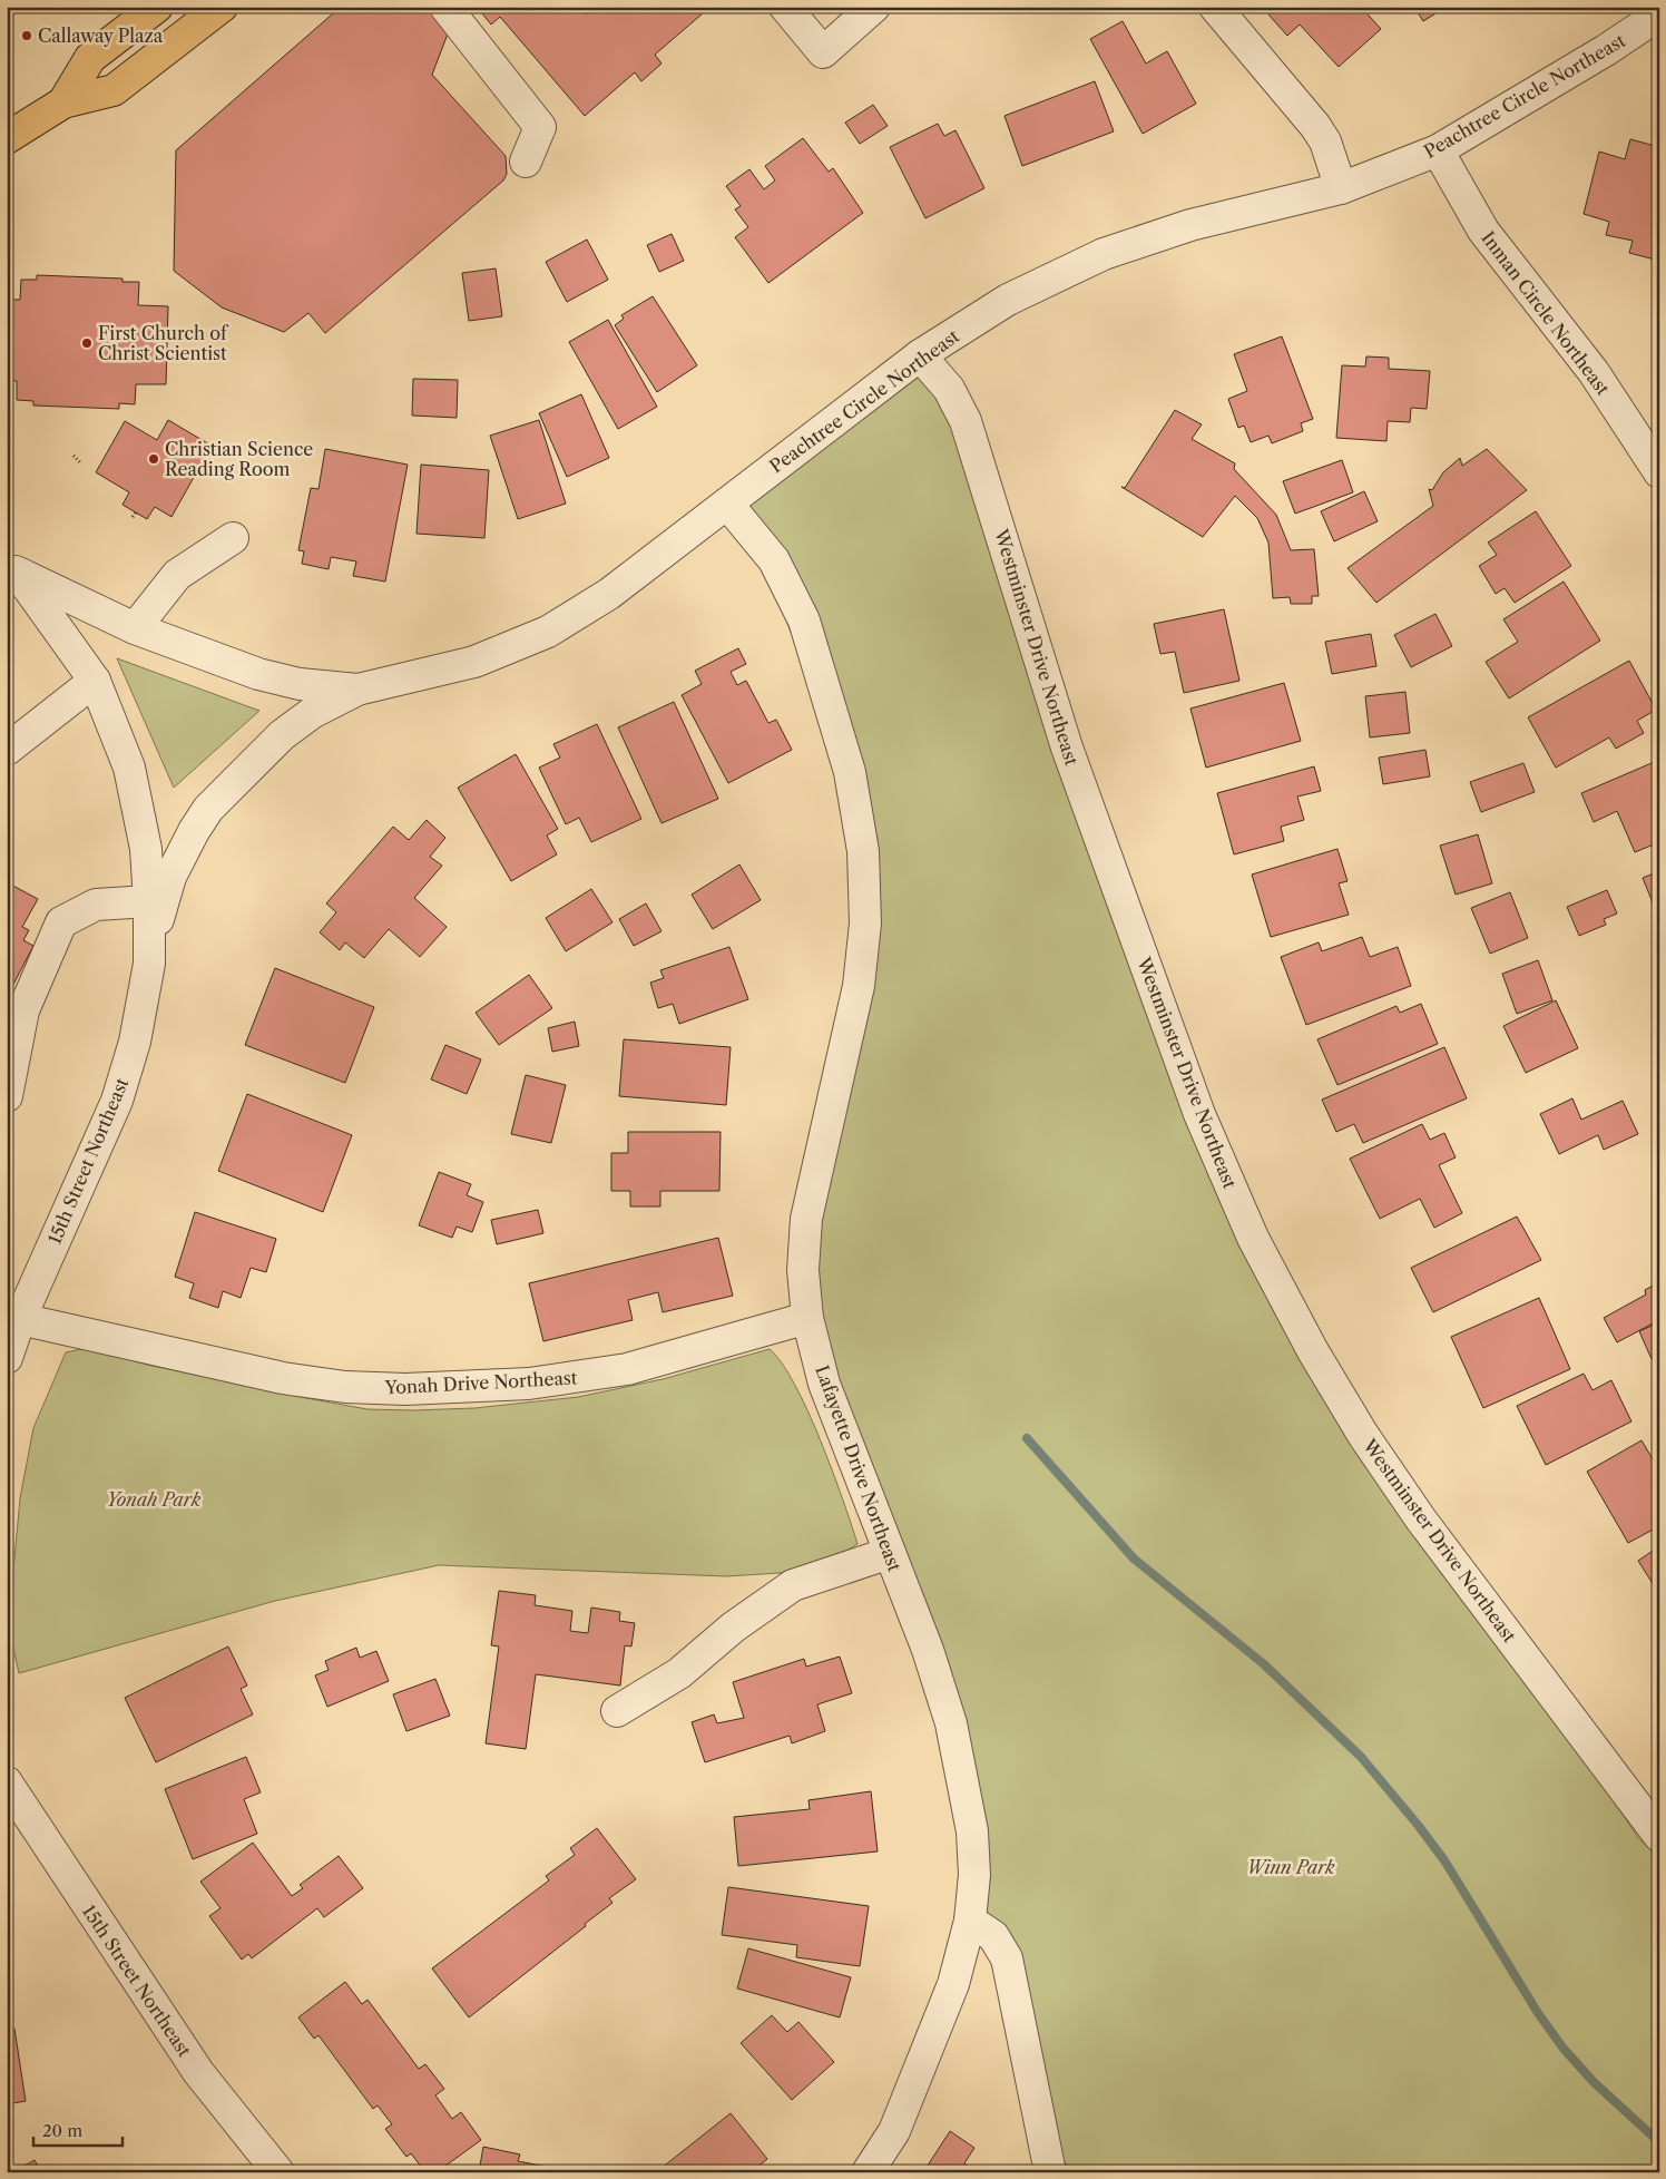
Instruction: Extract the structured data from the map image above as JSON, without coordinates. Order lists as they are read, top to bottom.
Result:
{
  "streets": {
    "street": [
      "Peachtree Circle Northeast",
      "Inman Circle Northeast",
      "Westminster Drive Northeast",
      "15th Street Northeast",
      "Yonah Drive Northeast",
      "Lafayette Drive Northeast"
    ]
  },
  "crossings": [
    ["Peachtree Circle Northeast", "Inman Circle Northeast"],
    ["Peachtree Circle Northeast", "Westminster Drive Northeast"],
    ["Peachtree Circle Northeast", "15th Street Northeast"],
    ["Peachtree Circle Northeast", "Lafayette Drive Northeast"],
    ["15th Street Northeast", "Yonah Drive Northeast"],
    ["Yonah Drive Northeast", "Lafayette Drive Northeast"]
  ],
  "parks": ["Yonah Park", "Winn Park"],
  "places": ["Callaway Plaza", "First Church of Christ Scientist", "Christian Science Reading Room"],
  "scale_bar": "20 m"
}
